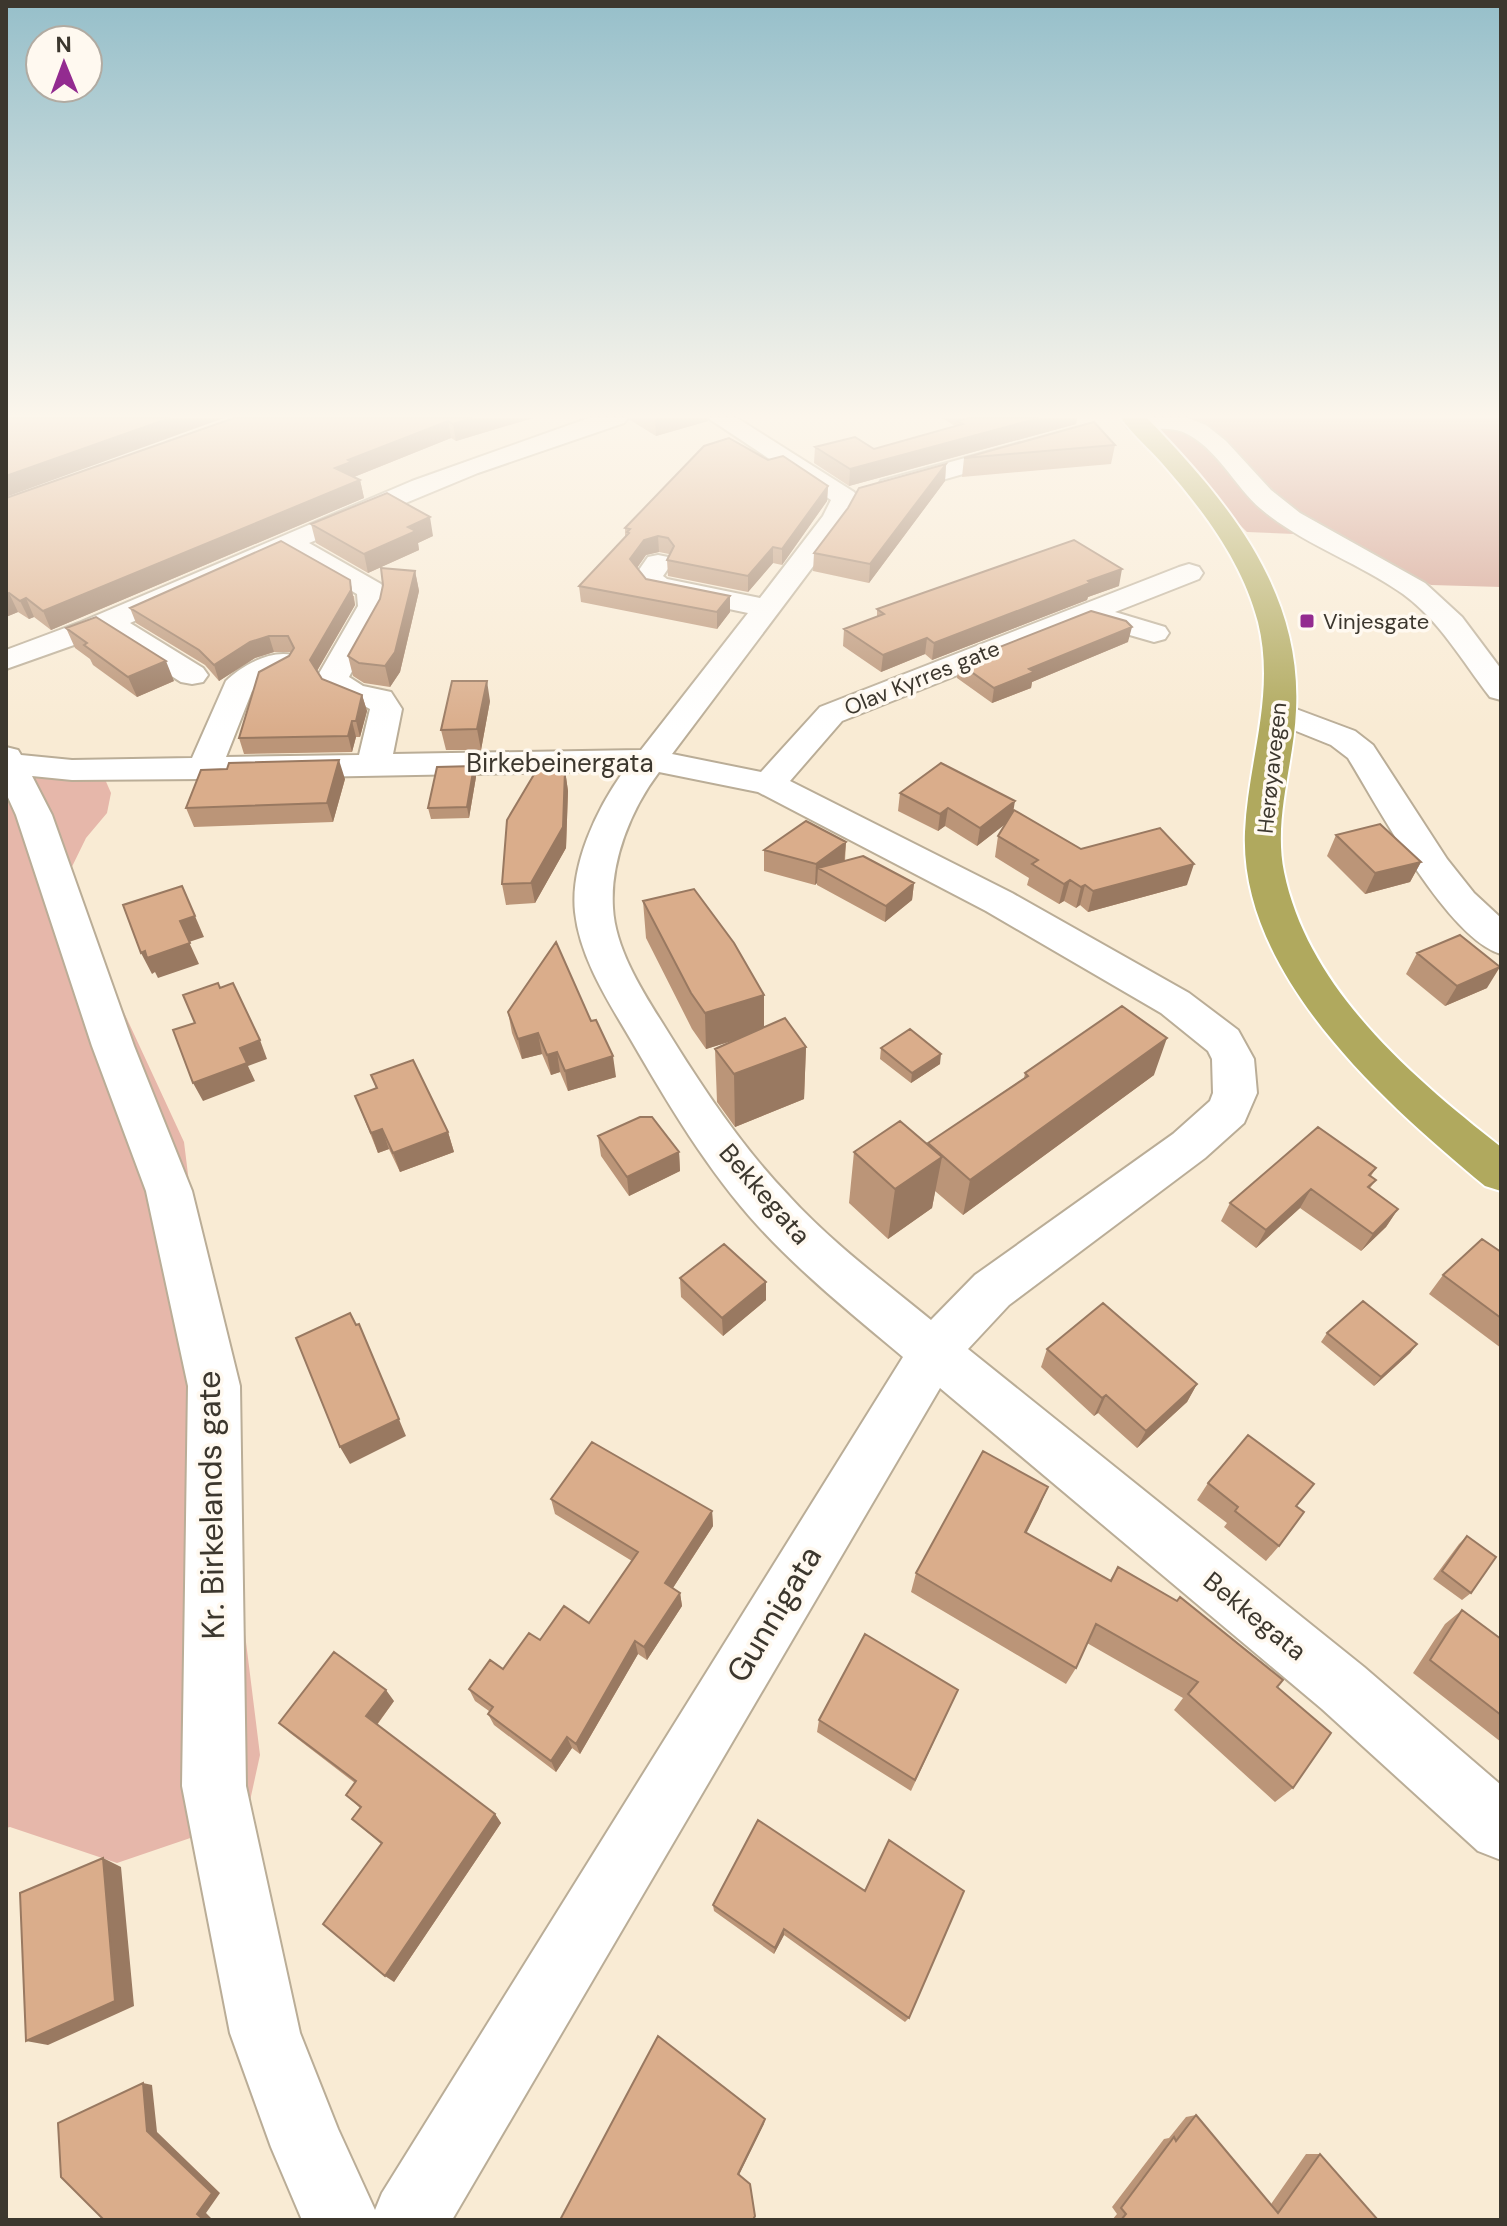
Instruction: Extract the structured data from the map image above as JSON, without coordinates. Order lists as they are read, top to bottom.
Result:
{
  "streets": {
    "highway": ["Herøyavegen"],
    "street": [
      "Olav Kyrres gate",
      "Birkebeinergata",
      "Bekkegata",
      "Kr. Birkelands gate",
      "Gunnigata"
    ]
  },
  "crossings": [
    ["Olav Kyrres gate", "Birkebeinergata"],
    ["Birkebeinergata", "Bekkegata"],
    ["Birkebeinergata", "Kr. Birkelands gate"],
    ["Birkebeinergata", "Gunnigata"],
    ["Bekkegata", "Gunnigata"]
  ],
  "places": {
    "transit": ["Vinjesgate"]
  },
  "north": "top"
}
